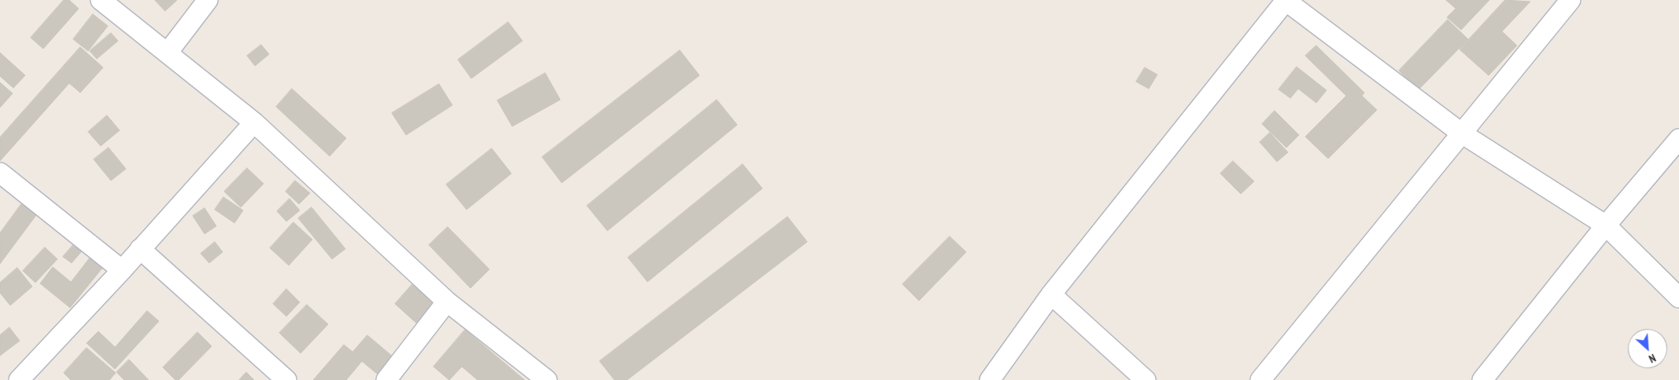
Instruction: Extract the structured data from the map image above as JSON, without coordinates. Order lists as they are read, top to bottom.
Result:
{
  "north": "bottom right"
}
